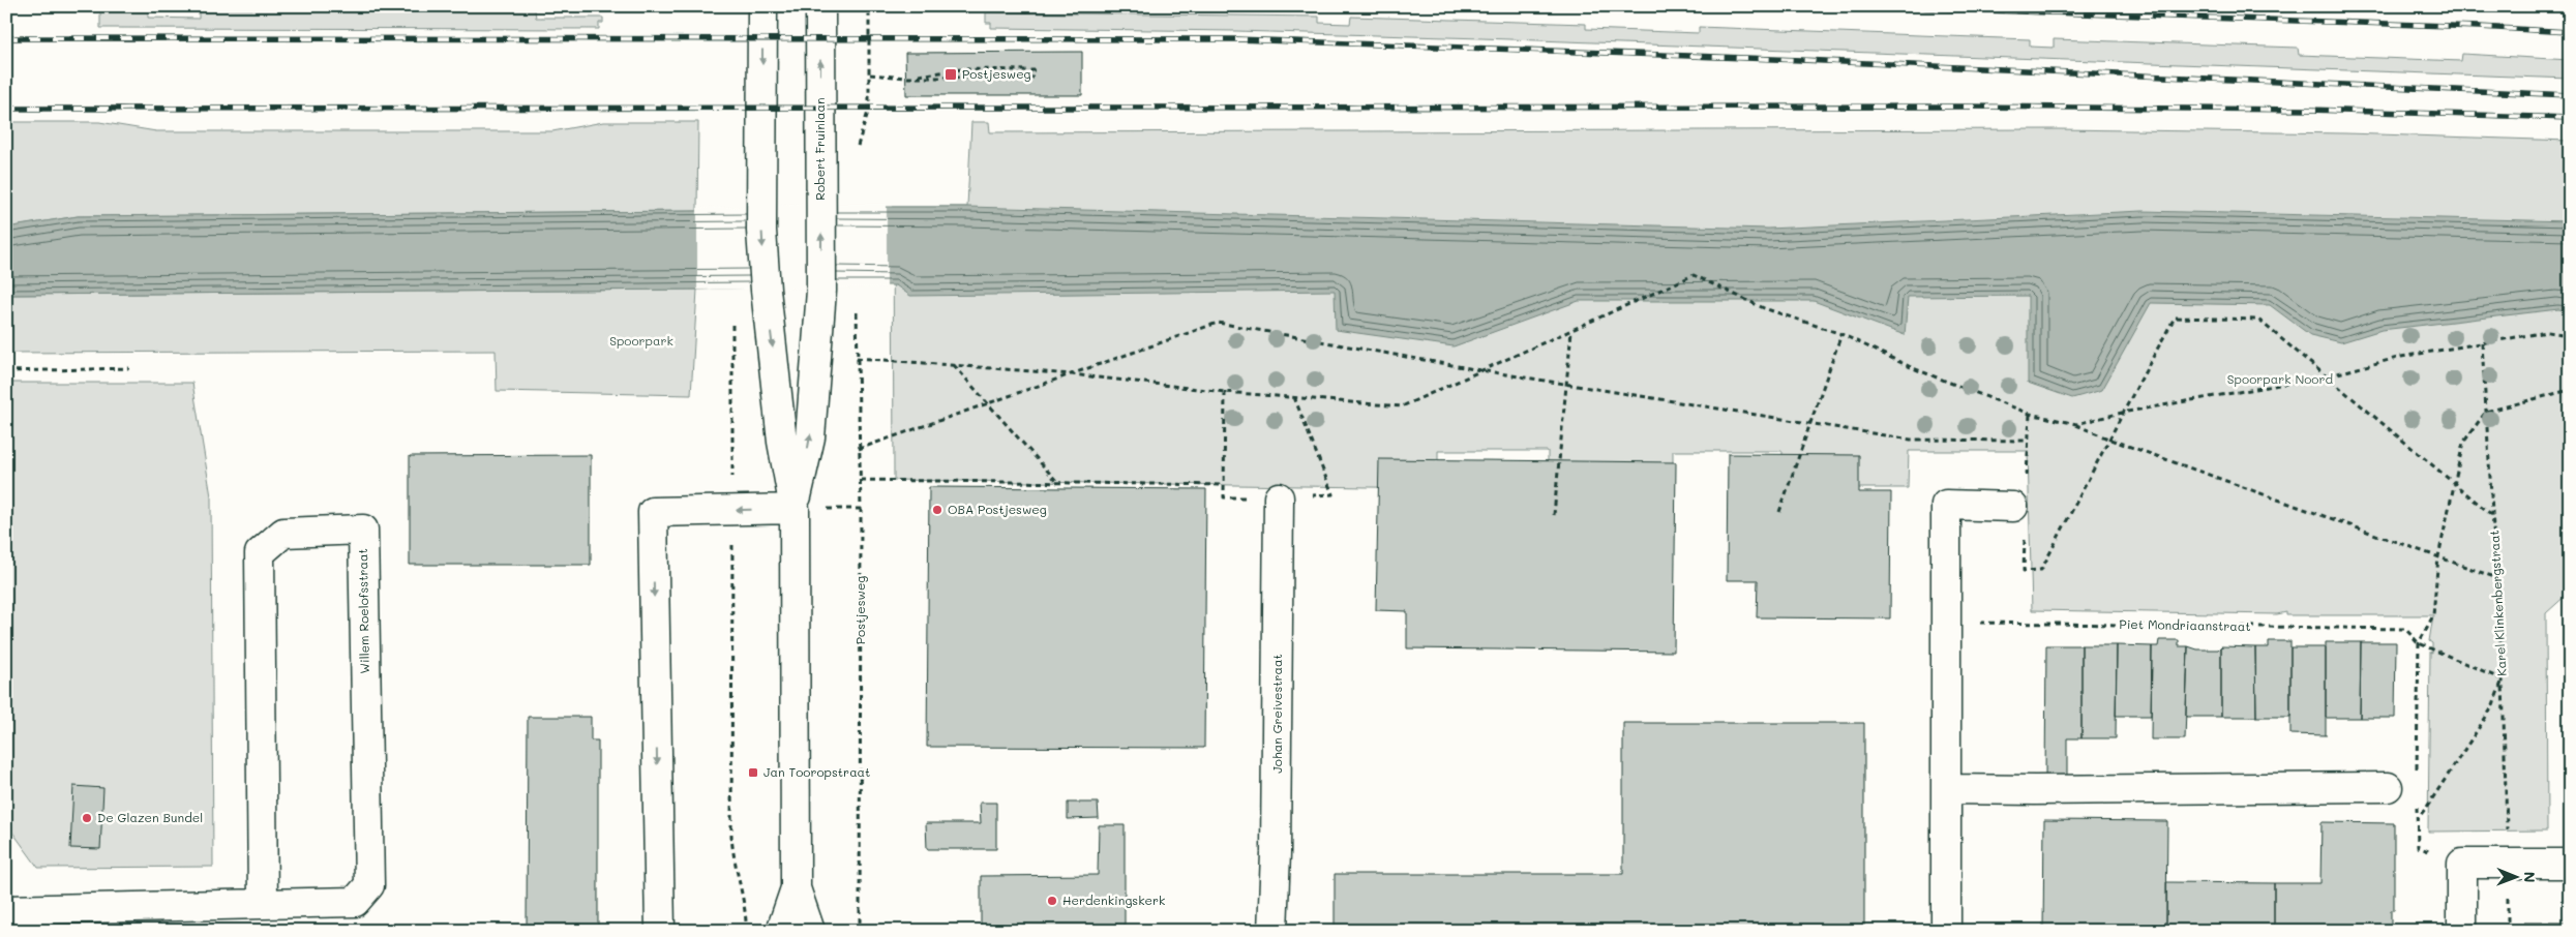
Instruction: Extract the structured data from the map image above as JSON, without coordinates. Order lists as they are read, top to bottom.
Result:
{
  "streets": {
    "street": ["Robert Fruinlaan", "Willem Roelofsstraat", "Johan Greivestraat"],
    "path": ["Karel Klinkenbergstraat", "Postjesweg", "Piet Mondriaanstraat"]
  },
  "crossings": [
    ["Karel Klinkenbergstraat", "Piet Mondriaanstraat"]
  ],
  "parks": ["Spoorpark", "Spoorpark Noord"],
  "places": {
    "transit": ["Postjesweg", "Jan Tooropstraat"],
    "other": ["OBA Postjesweg", "De Glazen Bundel", "Herdenkingskerk"]
  },
  "north": "right"
}
